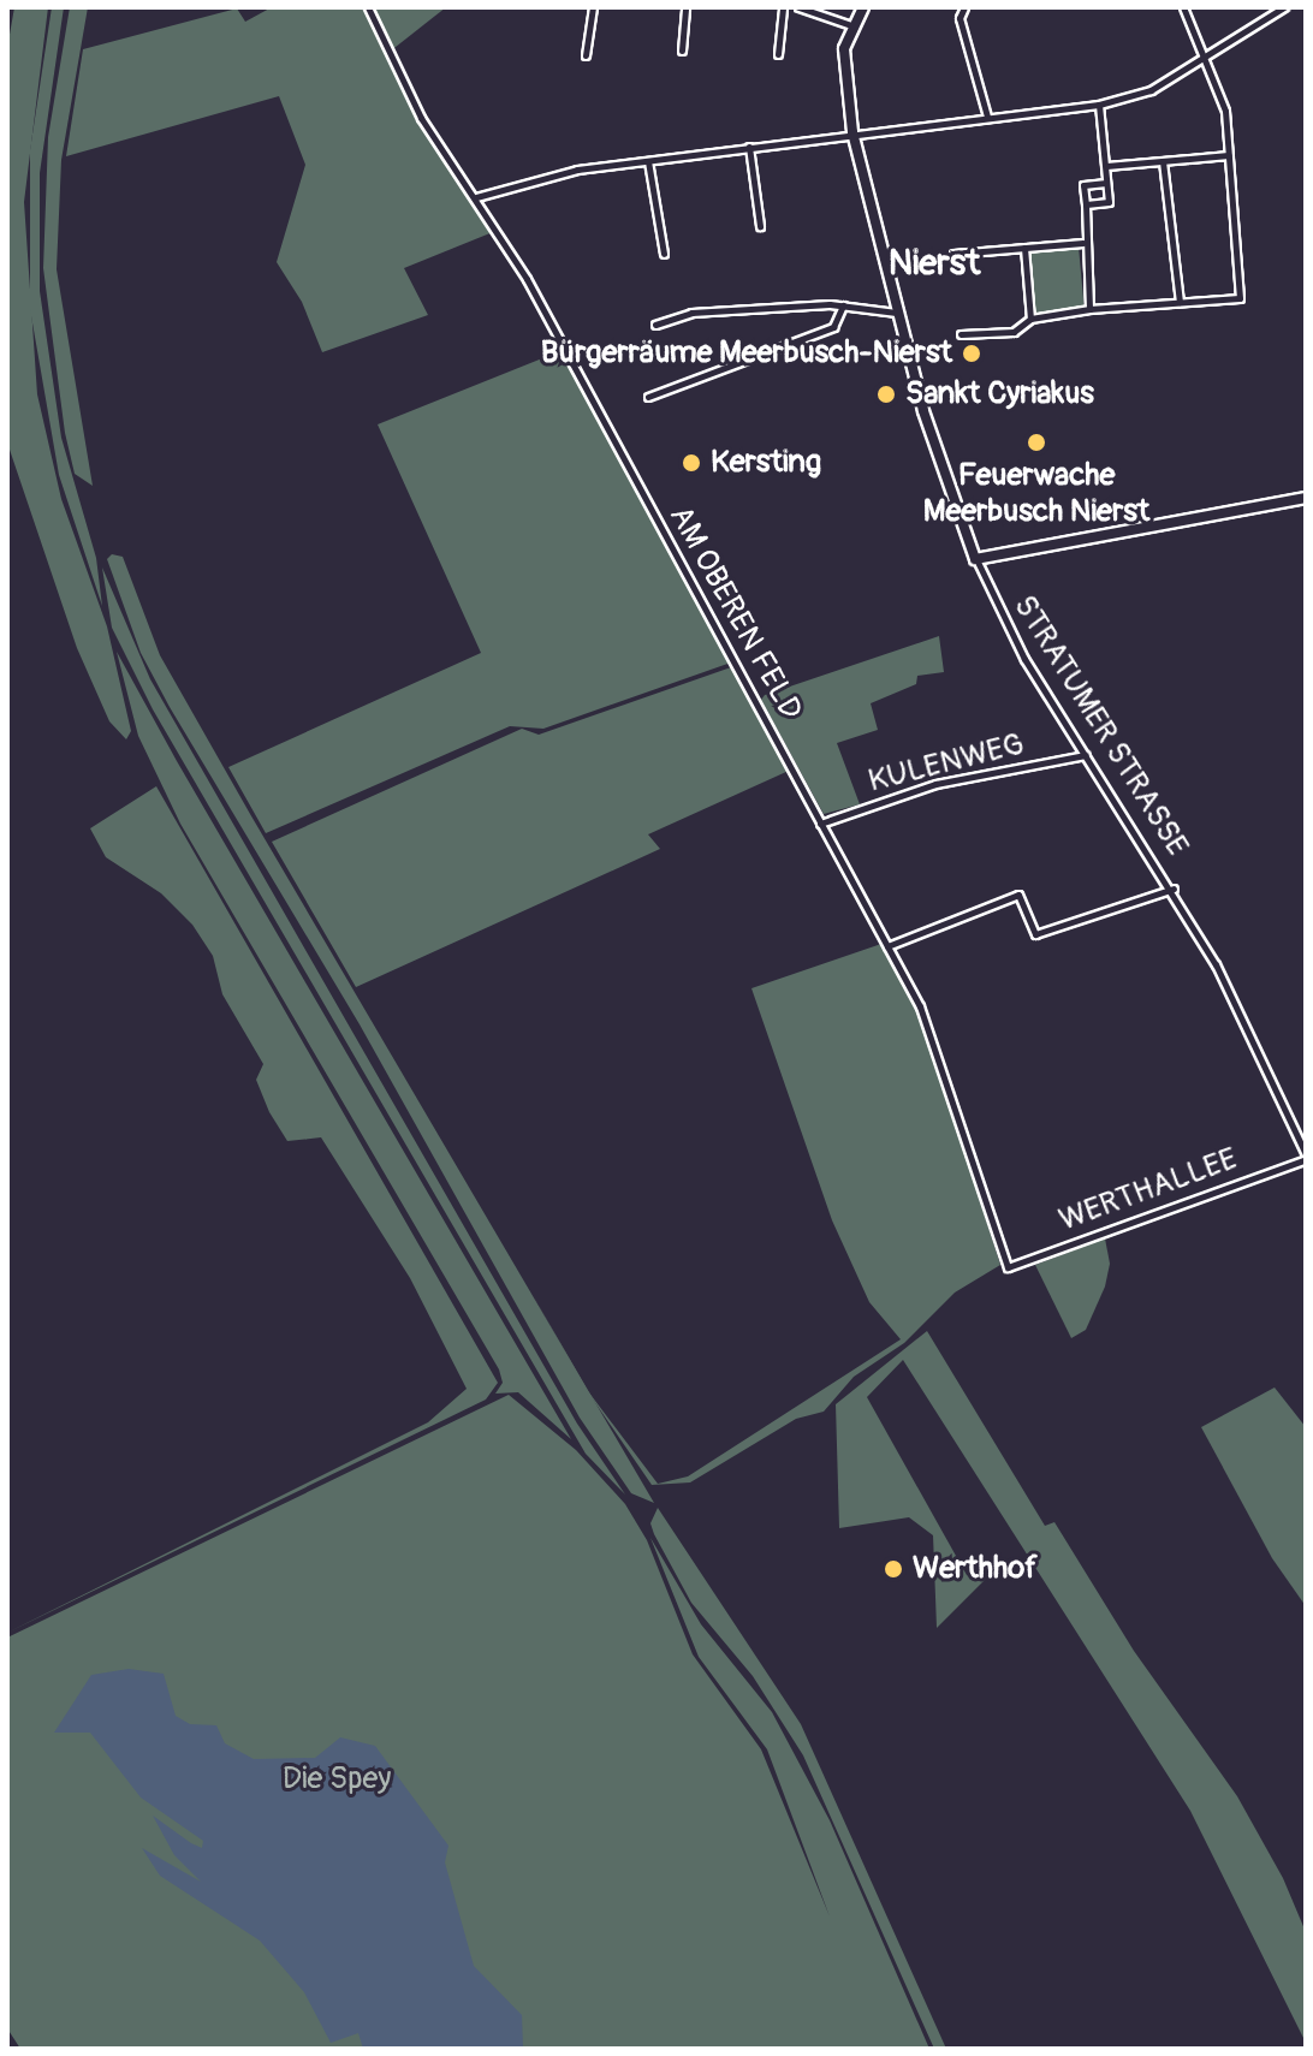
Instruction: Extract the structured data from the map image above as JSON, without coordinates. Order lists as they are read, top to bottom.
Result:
{
  "streets": {
    "street": [
      "AM OBEREN FELD",
      "STRATUMER STRASSE",
      "KULENWEG",
      "WERTHALLEE"
    ]
  },
  "crossings": [
    ["AM OBEREN FELD", "KULENWEG"],
    ["AM OBEREN FELD", "WERTHALLEE"],
    ["STRATUMER STRASSE", "KULENWEG"],
    ["STRATUMER STRASSE", "WERTHALLEE"]
  ],
  "districts": ["Nierst"],
  "parks": ["Die Spey"],
  "places": [
    "Bürgerräume Meerbusch-Nierst",
    "Sankt Cyriakus",
    "Feuerwache Meerbusch Nierst",
    "Kersting",
    "Werthhof"
  ]
}
